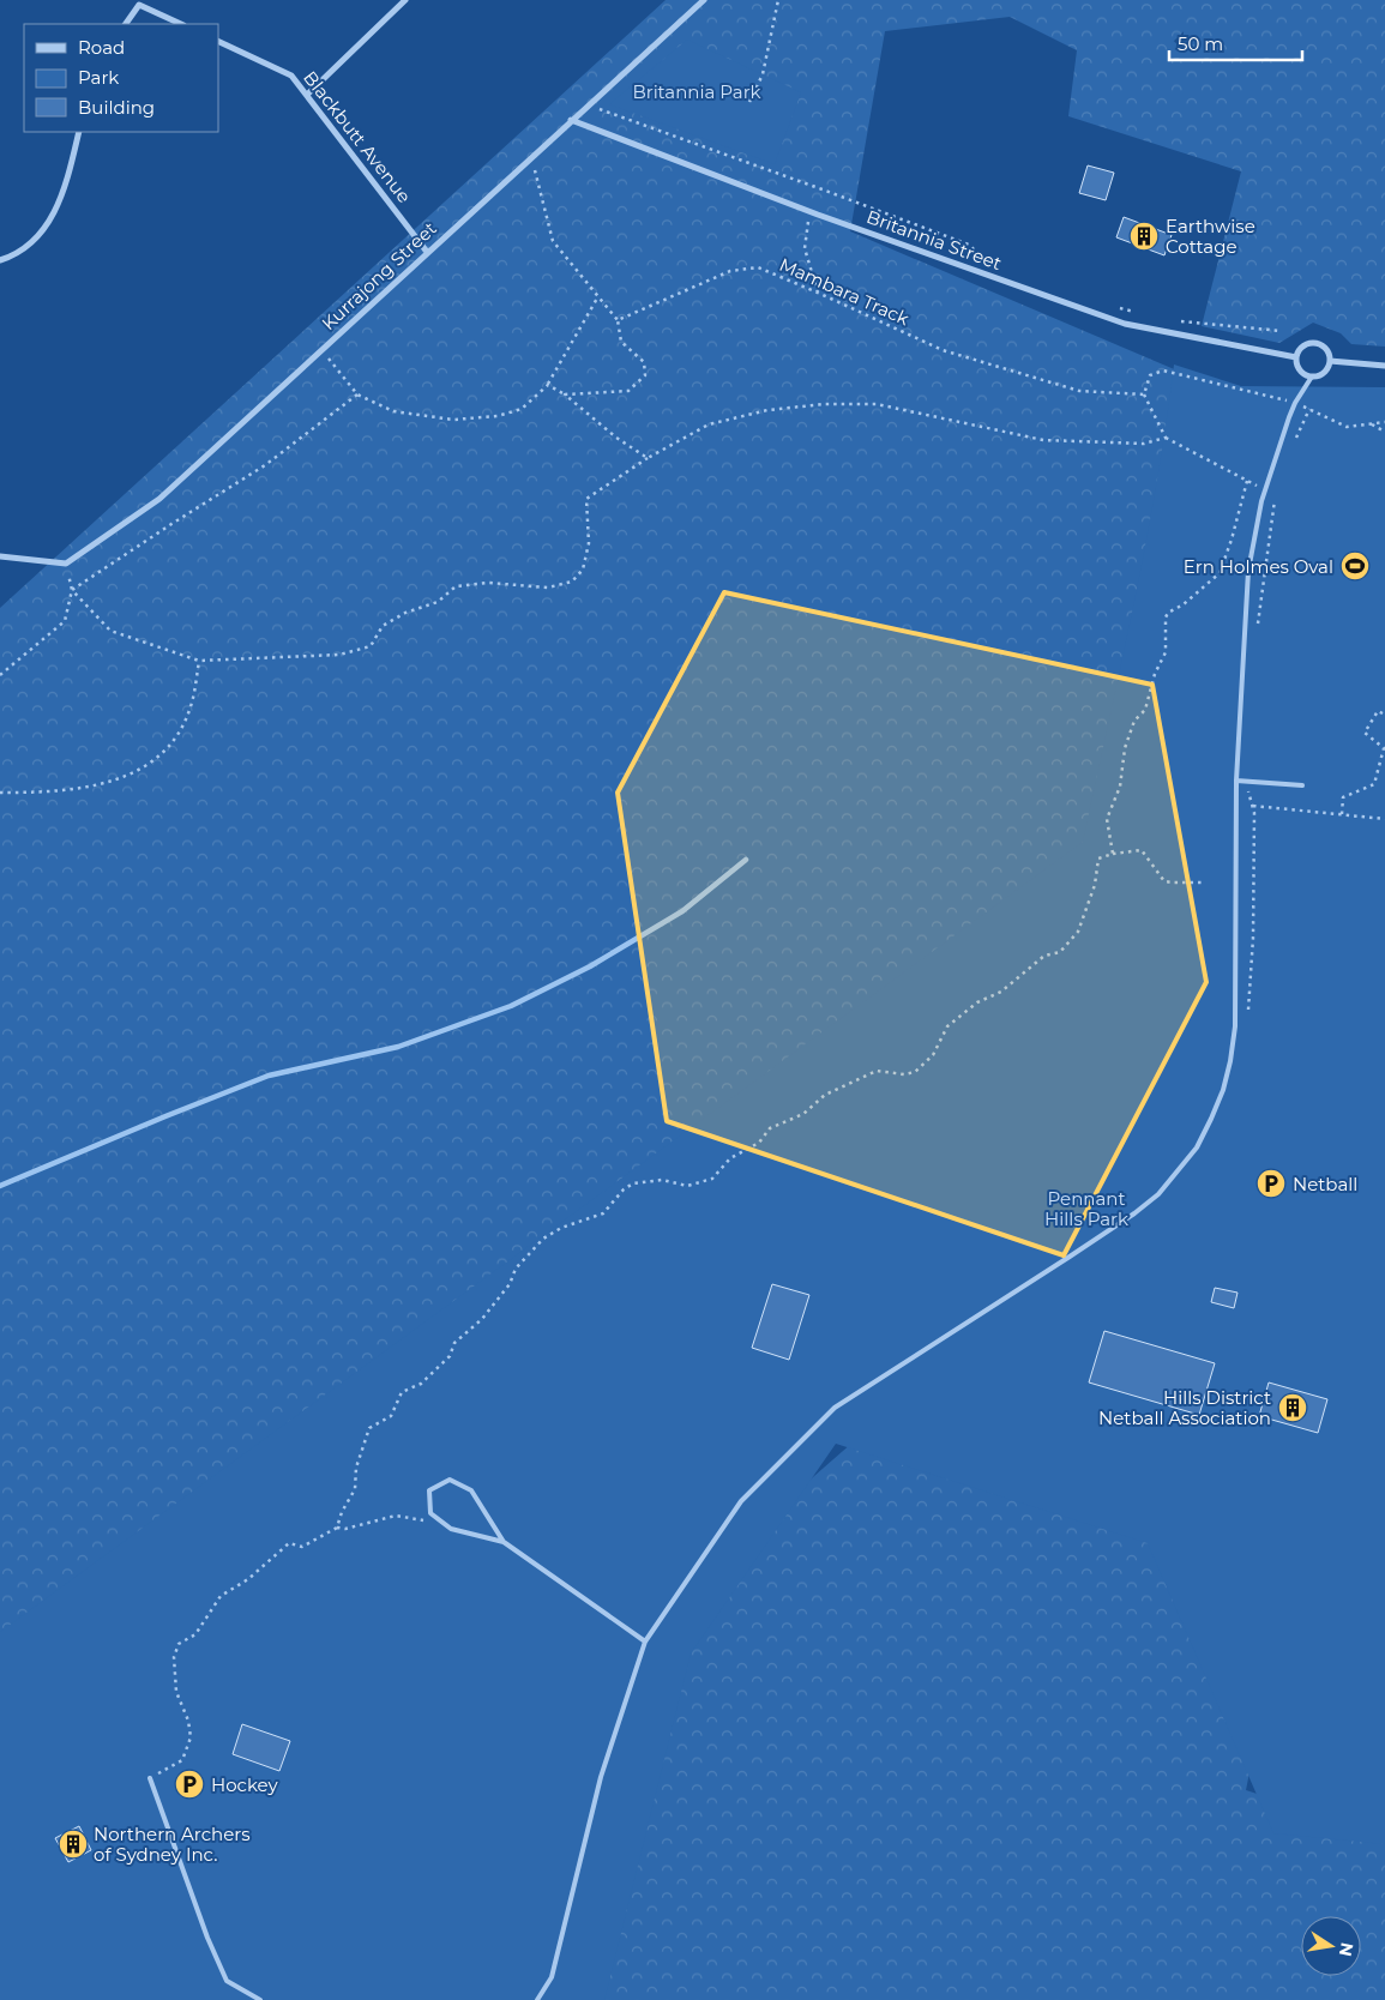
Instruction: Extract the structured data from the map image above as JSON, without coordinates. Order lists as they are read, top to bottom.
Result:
{
  "streets": {
    "street": ["Blackbutt Avenue", "Britannia Street", "Kurrajong Street"],
    "path": ["Mambara Track"]
  },
  "crossings": [
    ["Blackbutt Avenue", "Kurrajong Street"],
    ["Britannia Street", "Kurrajong Street"]
  ],
  "parks": ["Britannia Park", "Pennant Hills Park"],
  "places": {
    "building": ["Earthwise Cottage", "Hills District Netball Association", "Northern Archers of Sydney Inc."],
    "sports": ["Ern Holmes Oval"],
    "parking": ["Netball", "Hockey"]
  },
  "legend": ["Road", "Park", "Building"],
  "scale_bar": "50 m",
  "north": "right"
}
